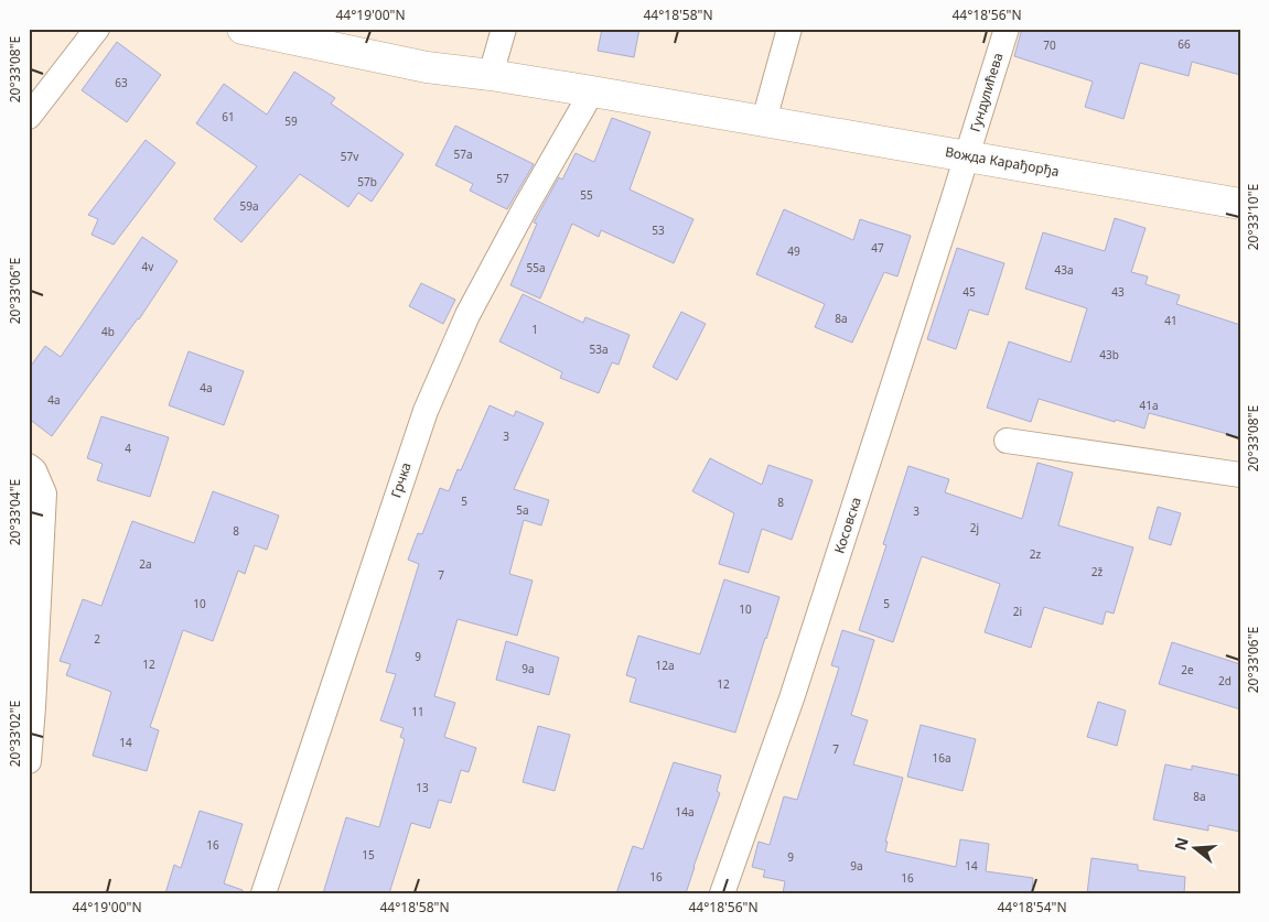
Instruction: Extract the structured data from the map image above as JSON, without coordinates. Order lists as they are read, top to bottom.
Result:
{
  "streets": {
    "main road": ["Вожда Карађорђа"],
    "street": ["Гундулићева", "Грчка", "Косовска"]
  },
  "crossings": [
    ["Гундулићева", "Вожда Карађорђа"],
    ["Гундулићева", "Косовска"],
    ["Вожда Карађорђа", "Грчка"],
    ["Вожда Карађорђа", "Косовска"]
  ],
  "house_numbers": [
    "66",
    "70",
    "63",
    "61",
    "59",
    "57a",
    "57v",
    "57",
    "57b",
    "55",
    "59a",
    "53",
    "47",
    "49",
    "4v",
    "55a",
    "43a",
    "45",
    "43",
    "8a",
    "41",
    "1",
    "4b",
    "53a",
    "43b",
    "4a",
    "4a",
    "41a",
    "3",
    "4",
    "5",
    "8",
    "5a",
    "3",
    "2j",
    "8",
    "2z",
    "2a",
    "2ž",
    "7",
    "10",
    "5",
    "10",
    "2i",
    "2",
    "9",
    "12",
    "12a",
    "9a",
    "2e",
    "2d",
    "12",
    "11",
    "14",
    "7",
    "16a",
    "13",
    "8a",
    "14a",
    "16",
    "15",
    "9",
    "9a",
    "14",
    "16",
    "16"
  ],
  "north": "left",
  "coordinates": [
    "44°19'00\"N",
    "44°18'58\"N",
    "44°18'56\"N",
    "20°33'08\"E",
    "20°33'10\"E",
    "20°33'06\"E",
    "20°33'04\"E",
    "20°33'02\"E",
    "44°18'54\"N"
  ]
}
